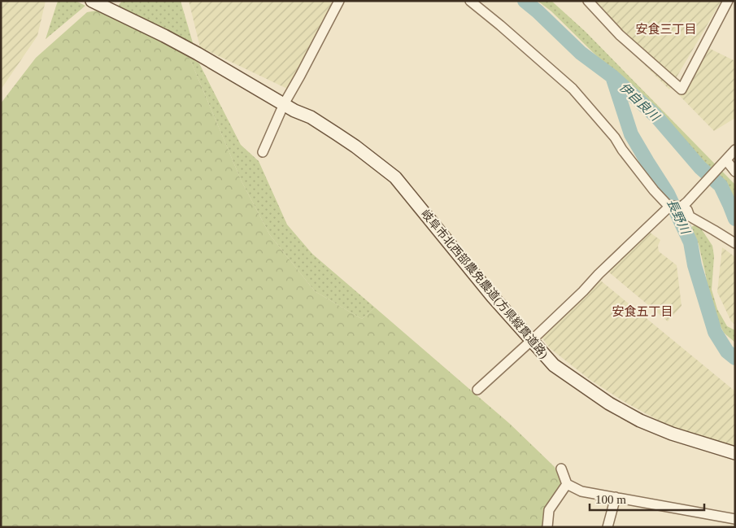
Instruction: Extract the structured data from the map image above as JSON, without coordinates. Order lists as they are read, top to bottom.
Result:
{
  "streets": {
    "street": ["岐阜市北西部農免農道(方県縦貫道路)"]
  },
  "districts": ["安食三丁目", "安食五丁目"],
  "water": ["伊自良川", "長野川"],
  "scale_bar": "100 m"
}
